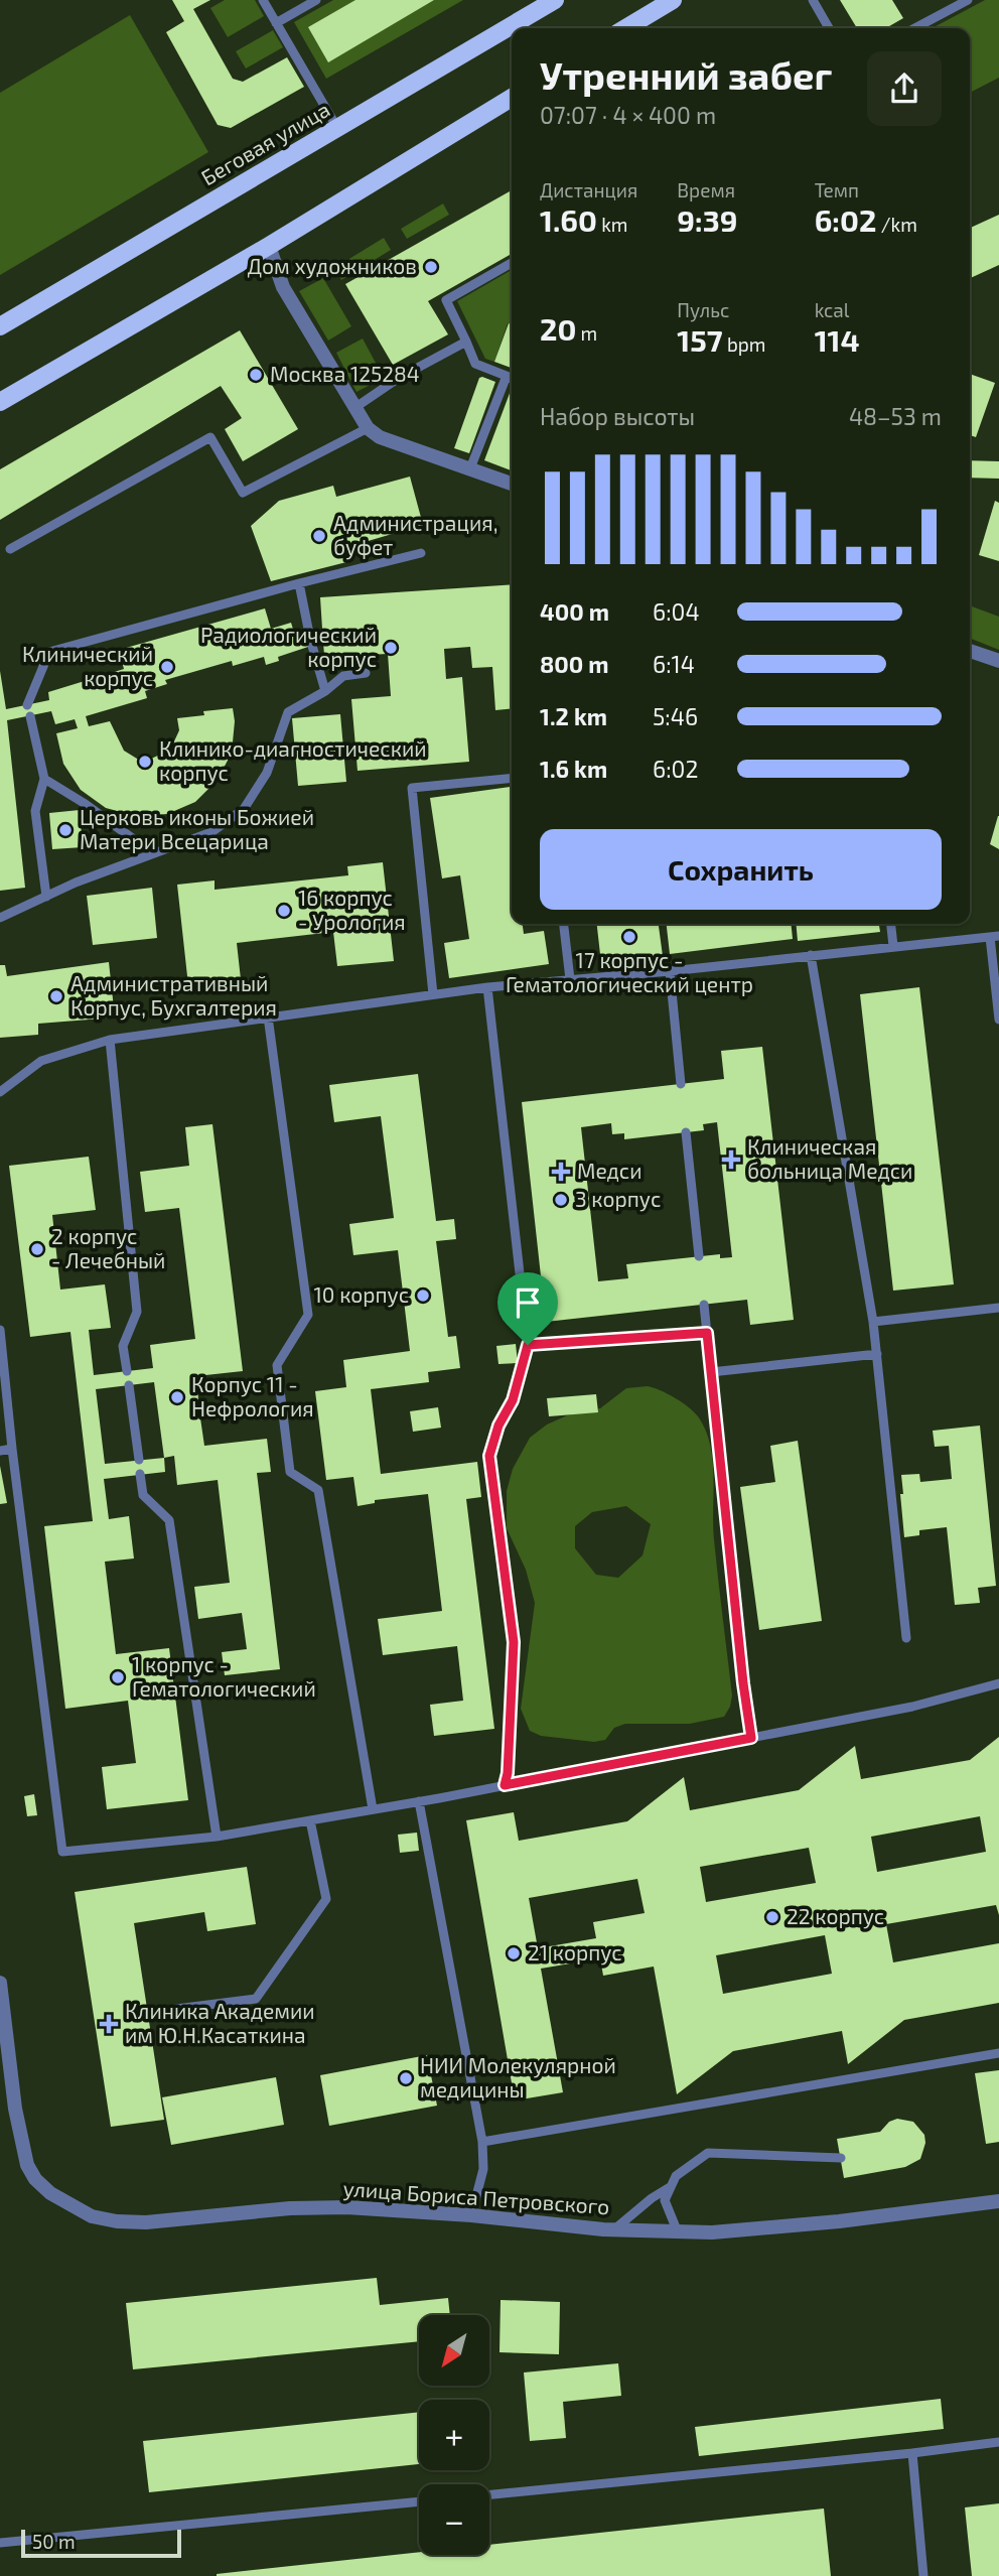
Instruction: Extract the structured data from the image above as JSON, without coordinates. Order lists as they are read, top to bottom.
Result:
{
  "streets": {
    "main road": ["Беговая улица"],
    "street": ["улица Бориса Петровского"]
  },
  "places": {
    "other": [
      "Дом художников",
      "Москва 125284",
      "Администрация, буфет",
      "Радиологический корпус",
      "Клинический корпус",
      "Клинико-диагностический корпус",
      "Церковь иконы Божией Матери Всецарица",
      "16 корпус - Урология",
      "17 корпус - Гематологический центр",
      "Административный Корпус, Бухгалтерия",
      "3 корпус",
      "2 корпус - Лечебный",
      "10 корпус",
      "Корпус 11 - Нефрология",
      "1 корпус - Гематологический",
      "22 корпус",
      "21 корпус",
      "НИИ Молекулярной медицины"
    ],
    "health": ["Клиническая больница Медси", "Медси", "Клиника Академии им Ю.Н.Касаткина"]
  },
  "scale_bar": "50 m",
  "north": "bottom left",
  "page": {
    "heading": ["Утренний забег", "07:07 · 4 × 400 m"],
    "stats": [
      ["Дистанция", "1.60 km"],
      ["Время", "9:39"],
      ["Темп", "6:02 /km"],
      ["20 m"],
      ["Пульс", "157 bpm"],
      ["kcal", "114"]
    ],
    "chart": ["Набор высоты", "48–53 m"],
    "list": [
      {
        "name": "400 m",
        "note": "6:04"
      },
      {
        "name": "800 m",
        "note": "6:14"
      },
      {
        "name": "1.2 km",
        "note": "5:46"
      },
      {
        "name": "1.6 km",
        "note": "6:02"
      }
    ],
    "buttons": "Сохранить",
    "map_buttons": ["+", "−"],
    "scale": "50 m"
  }
}
